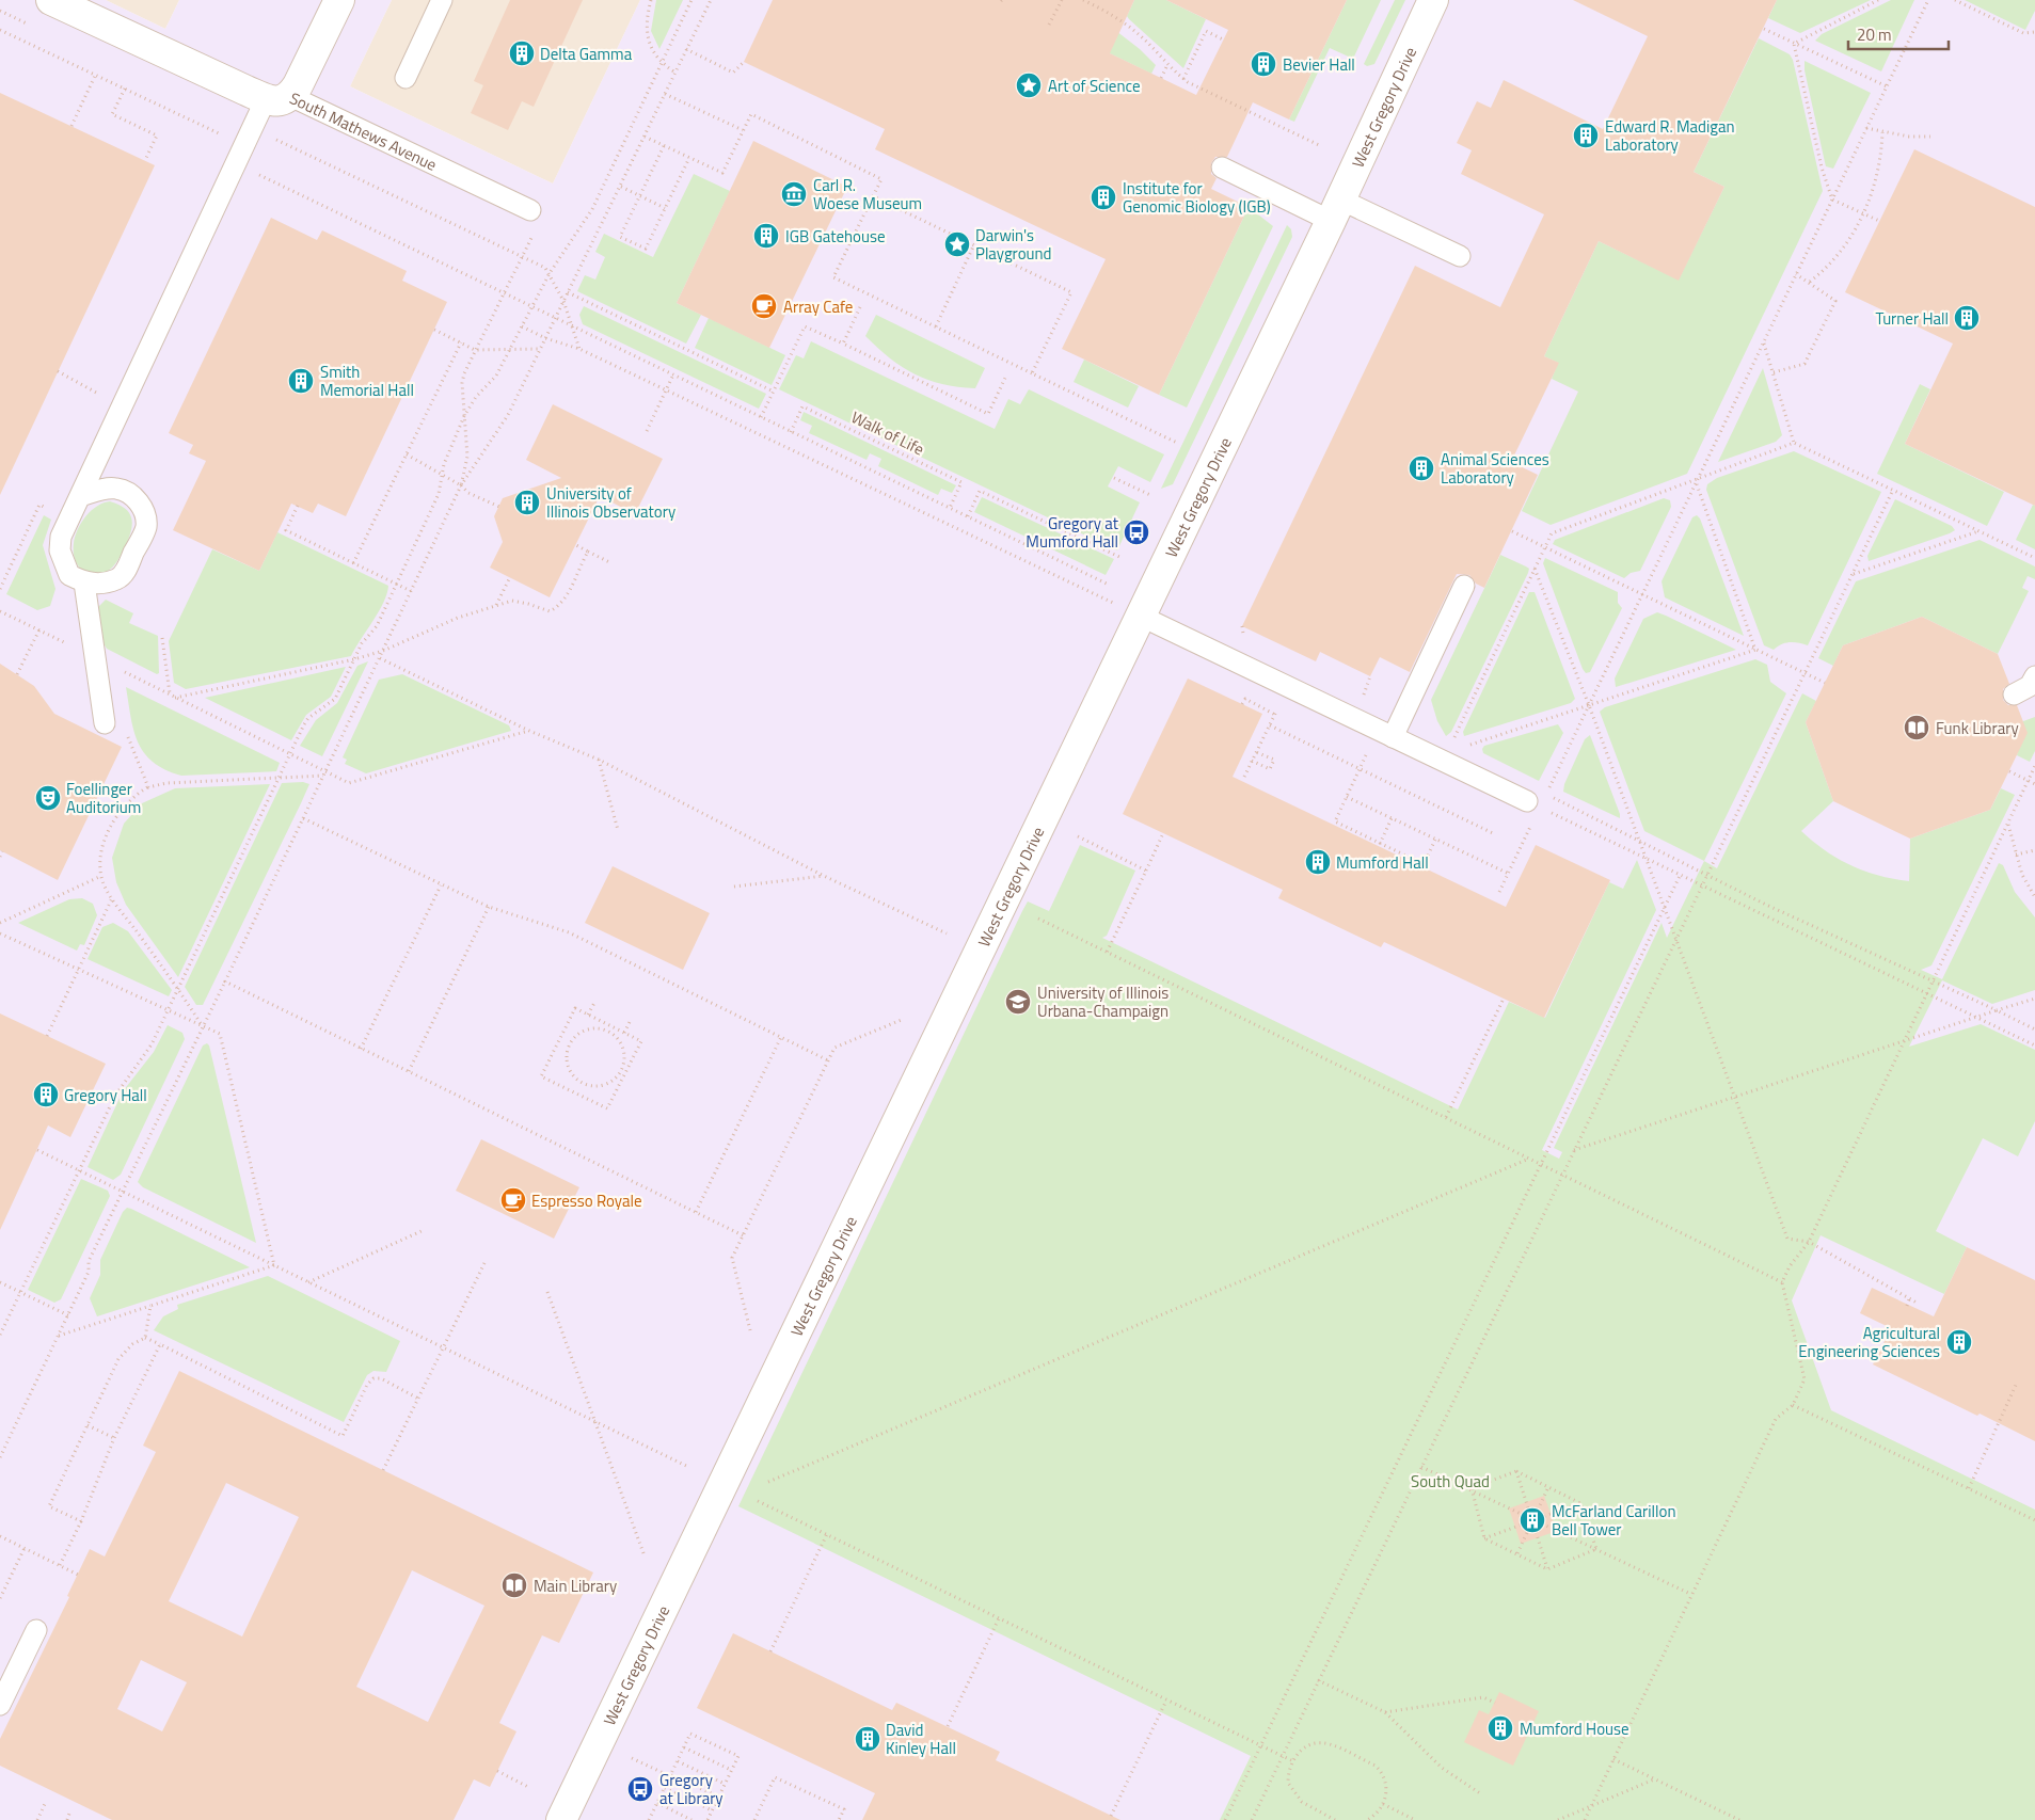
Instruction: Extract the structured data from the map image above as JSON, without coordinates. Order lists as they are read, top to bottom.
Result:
{
  "streets": {
    "street": ["West Gregory Drive", "South Mathews Avenue"],
    "path": ["Walk of Life"]
  },
  "parks": ["South Quad"],
  "places": {
    "building": [
      "Delta Gamma",
      "Bevier Hall",
      "Edward R. Madigan Laboratory",
      "Institute for Genomic Biology (IGB)",
      "IGB Gatehouse",
      "Turner Hall",
      "Smith Memorial Hall",
      "Animal Sciences Laboratory",
      "University of Illinois Observatory",
      "Mumford Hall",
      "Gregory Hall",
      "Agricultural Engineering Sciences",
      "McFarland Carillon Bell Tower",
      "Mumford House",
      "David Kinley Hall"
    ],
    "place": ["Art of Science", "Darwin's Playground"],
    "museum": ["Carl R. Woese Museum"],
    "cafe": ["Array Cafe", "Espresso Royale"],
    "bus stop": ["Gregory at Mumford Hall", "Gregory at Library"],
    "library": ["Funk Library", "Main Library"],
    "theatre": ["Foellinger Auditorium"],
    "school or university": ["University of Illinois Urbana-Champaign"]
  },
  "scale_bar": "20 m"
}
